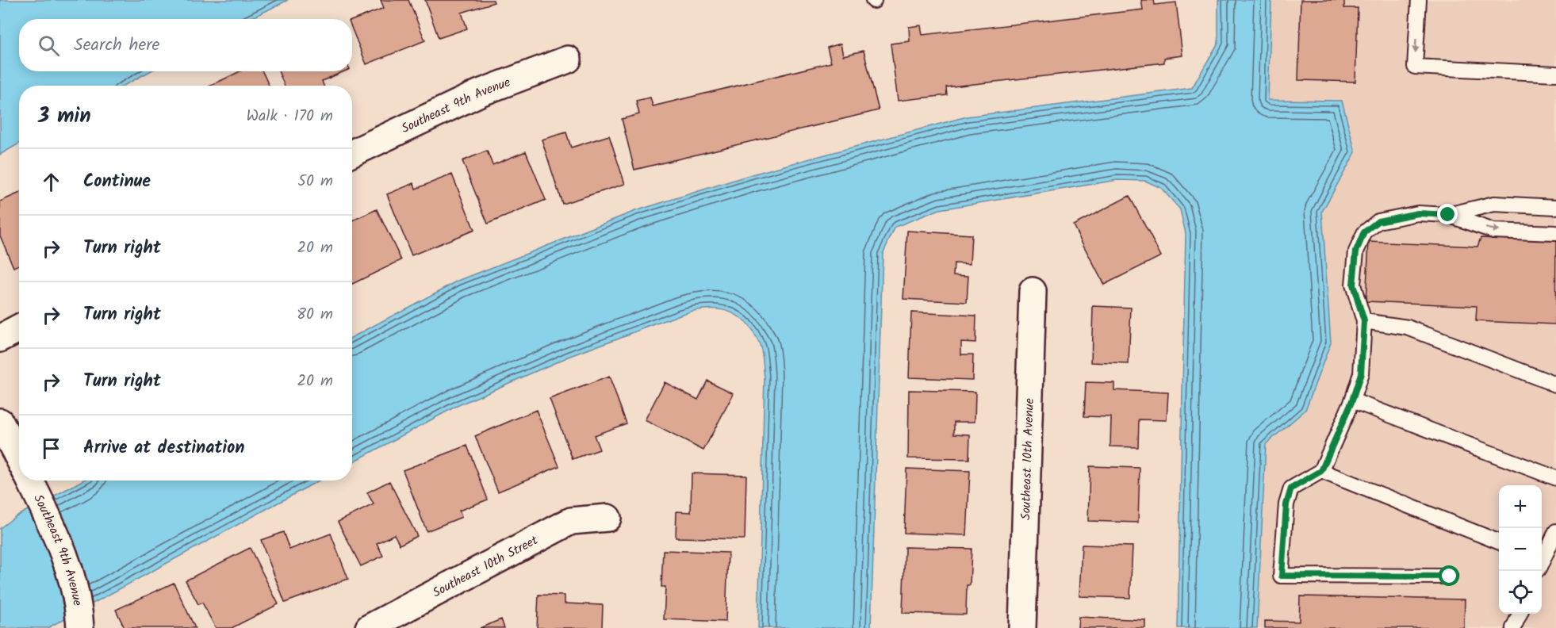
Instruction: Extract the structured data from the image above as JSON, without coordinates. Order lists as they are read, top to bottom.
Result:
{
  "streets": {
    "street": ["Southeast 9th Avenue", "Southeast 10th Avenue", "Southeast 10th Street"]
  },
  "page": {
    "search": "Search here",
    "heading": ["3 min", "Walk · 170 m"],
    "list": [
      ["Continue", "50 m"],
      ["Turn right", "20 m"],
      ["Turn right", "80 m"],
      ["Turn right", "20 m"],
      "Arrive at destination"
    ],
    "map_buttons": ["+", "−"]
  }
}
